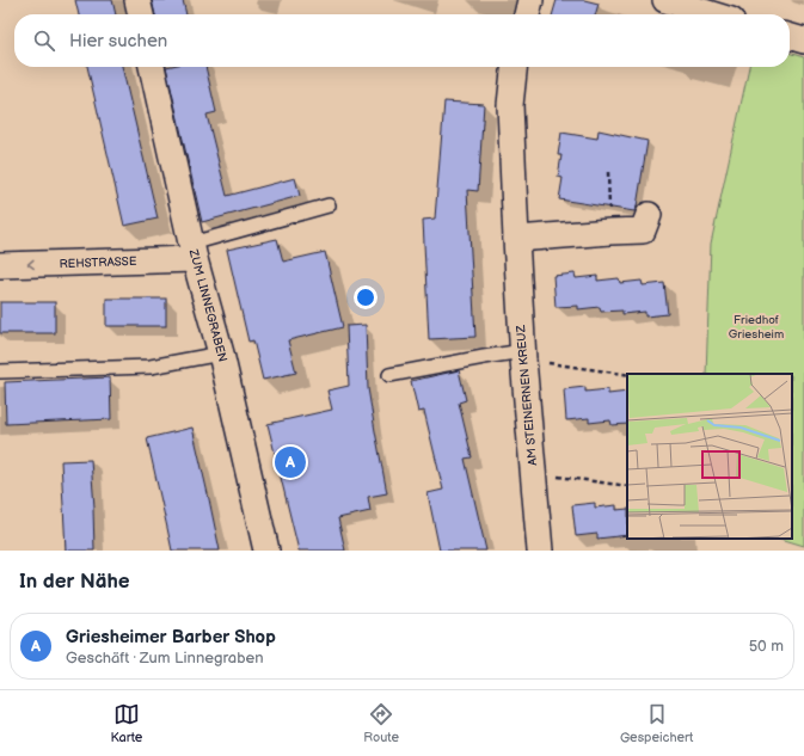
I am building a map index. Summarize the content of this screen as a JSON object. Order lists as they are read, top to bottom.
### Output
{
  "streets": {
    "street": ["REHSTRASSE", "ZUM LINNEGRABEN", "AM STEINERNEN KREUZ"]
  },
  "crossings": [
    ["REHSTRASSE", "ZUM LINNEGRABEN"]
  ],
  "one_way": ["REHSTRASSE"],
  "parks": ["Friedhof Griesheim"],
  "page": {
    "search": "Hier suchen",
    "pins": "A",
    "heading": "In der Nähe",
    "list": [
      {
        "mark": "A",
        "name": "Griesheimer Barber Shop",
        "note": "Geschäft · Zum Linnegraben",
        "value": "50 m"
      }
    ],
    "nav": ["Karte", "Route", "Gespeichert"]
  }
}
